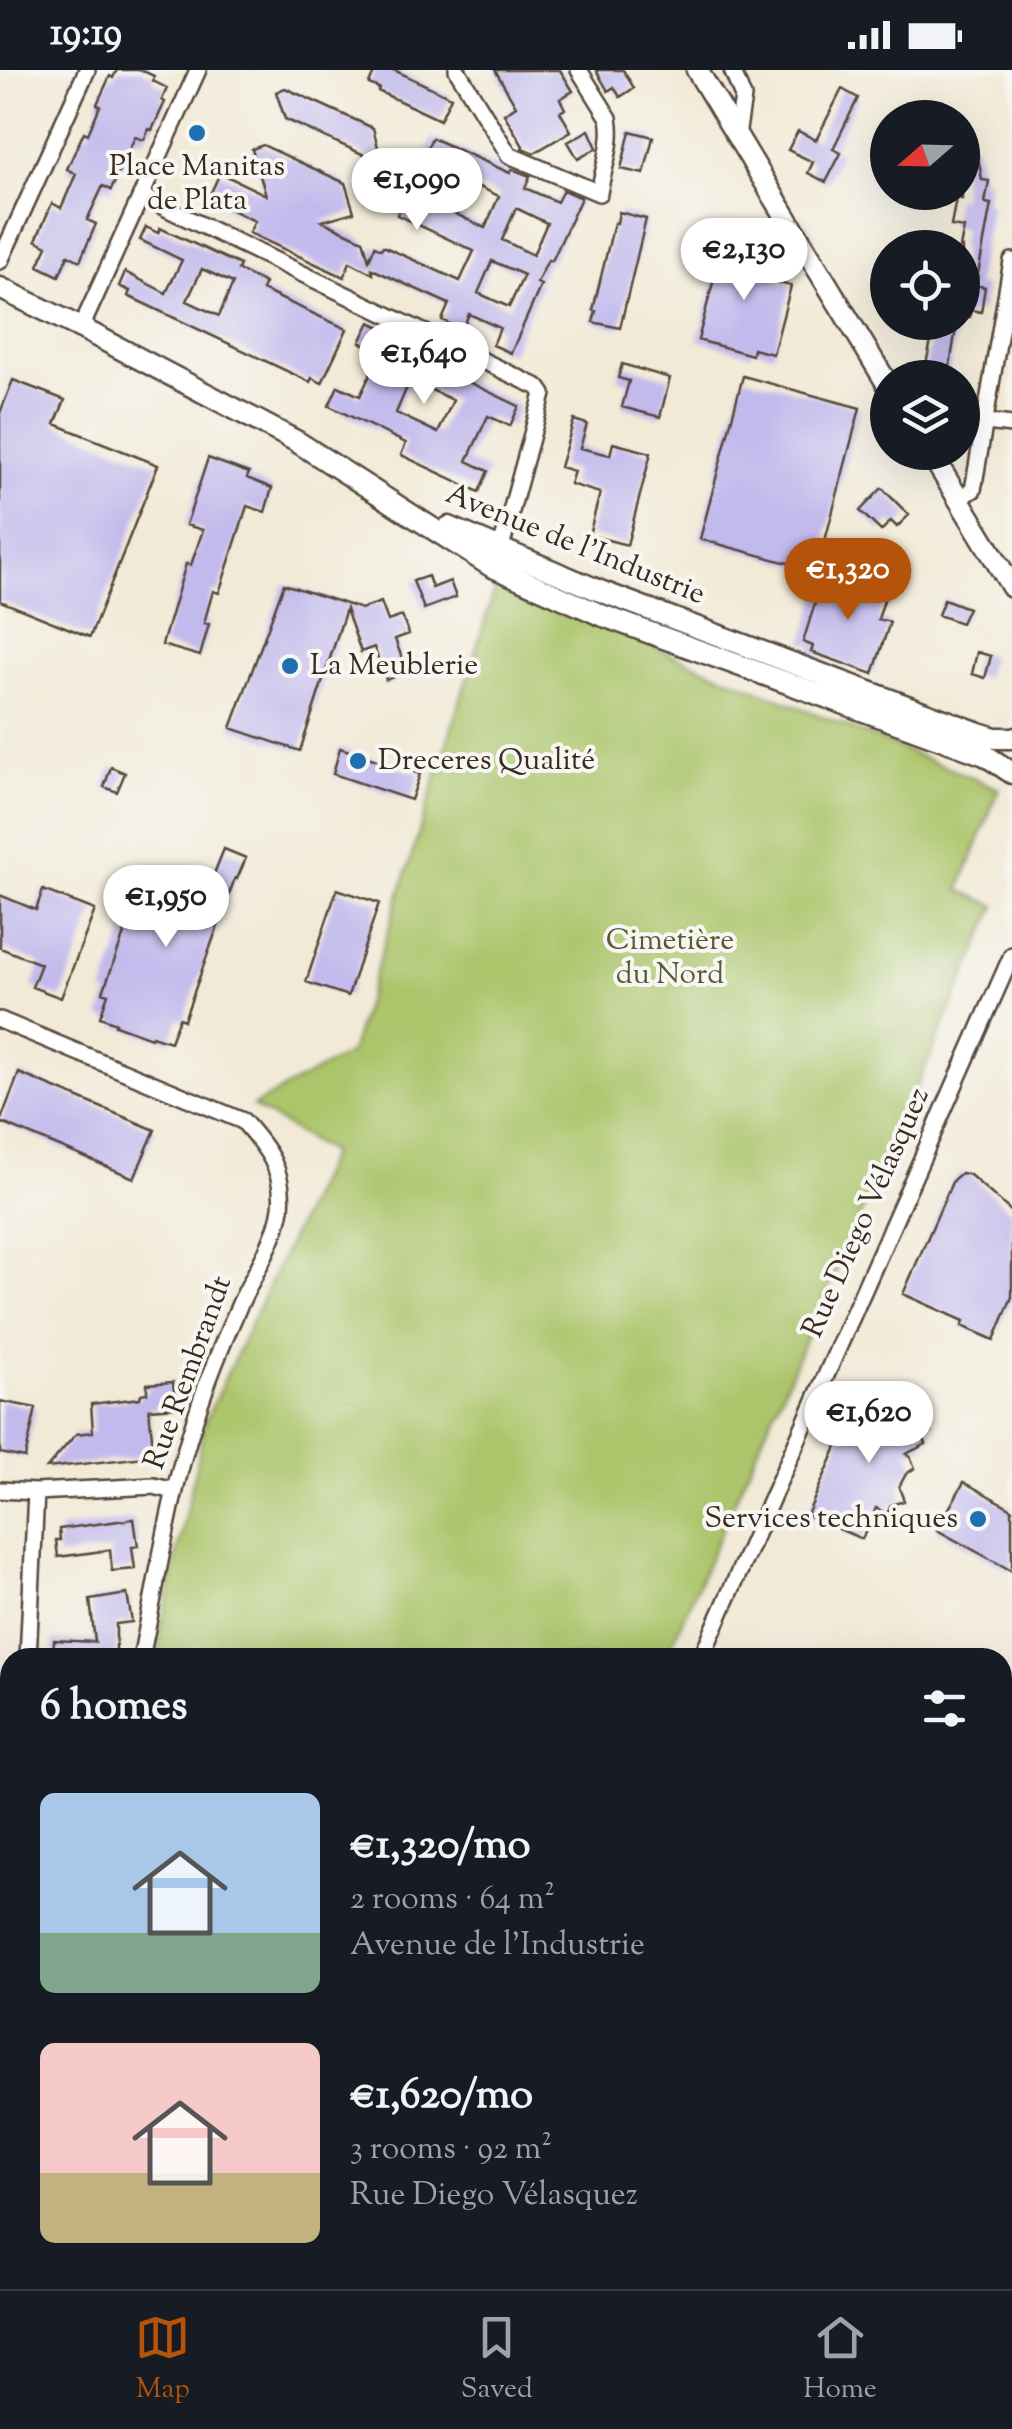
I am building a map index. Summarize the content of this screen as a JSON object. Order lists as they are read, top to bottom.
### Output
{
  "streets": {
    "street": ["Avenue de l'Industrie", "Rue Diego Vélasquez", "Rue Rembrandt"]
  },
  "parks": ["Cimetière du Nord"],
  "places": [
    "Place Manitas de Plata",
    "La Meublerie",
    "Dreceres Qualité",
    "Services techniques"
  ],
  "north": "left",
  "page": {
    "status": "19:19",
    "price": [
      "€1,090",
      "€2,130",
      "€1,640",
      "€1,320",
      "€1,950",
      "€1,620"
    ],
    "heading": "6 homes",
    "list": [
      {
        "name": "€1,320/mo",
        "note": "2 rooms · 64 m² · Avenue de l'Industrie"
      },
      {
        "name": "€1,620/mo",
        "note": "3 rooms · 92 m² · Rue Diego Vélasquez"
      }
    ],
    "tabs": ["Map", "Saved", "Home"]
  }
}
